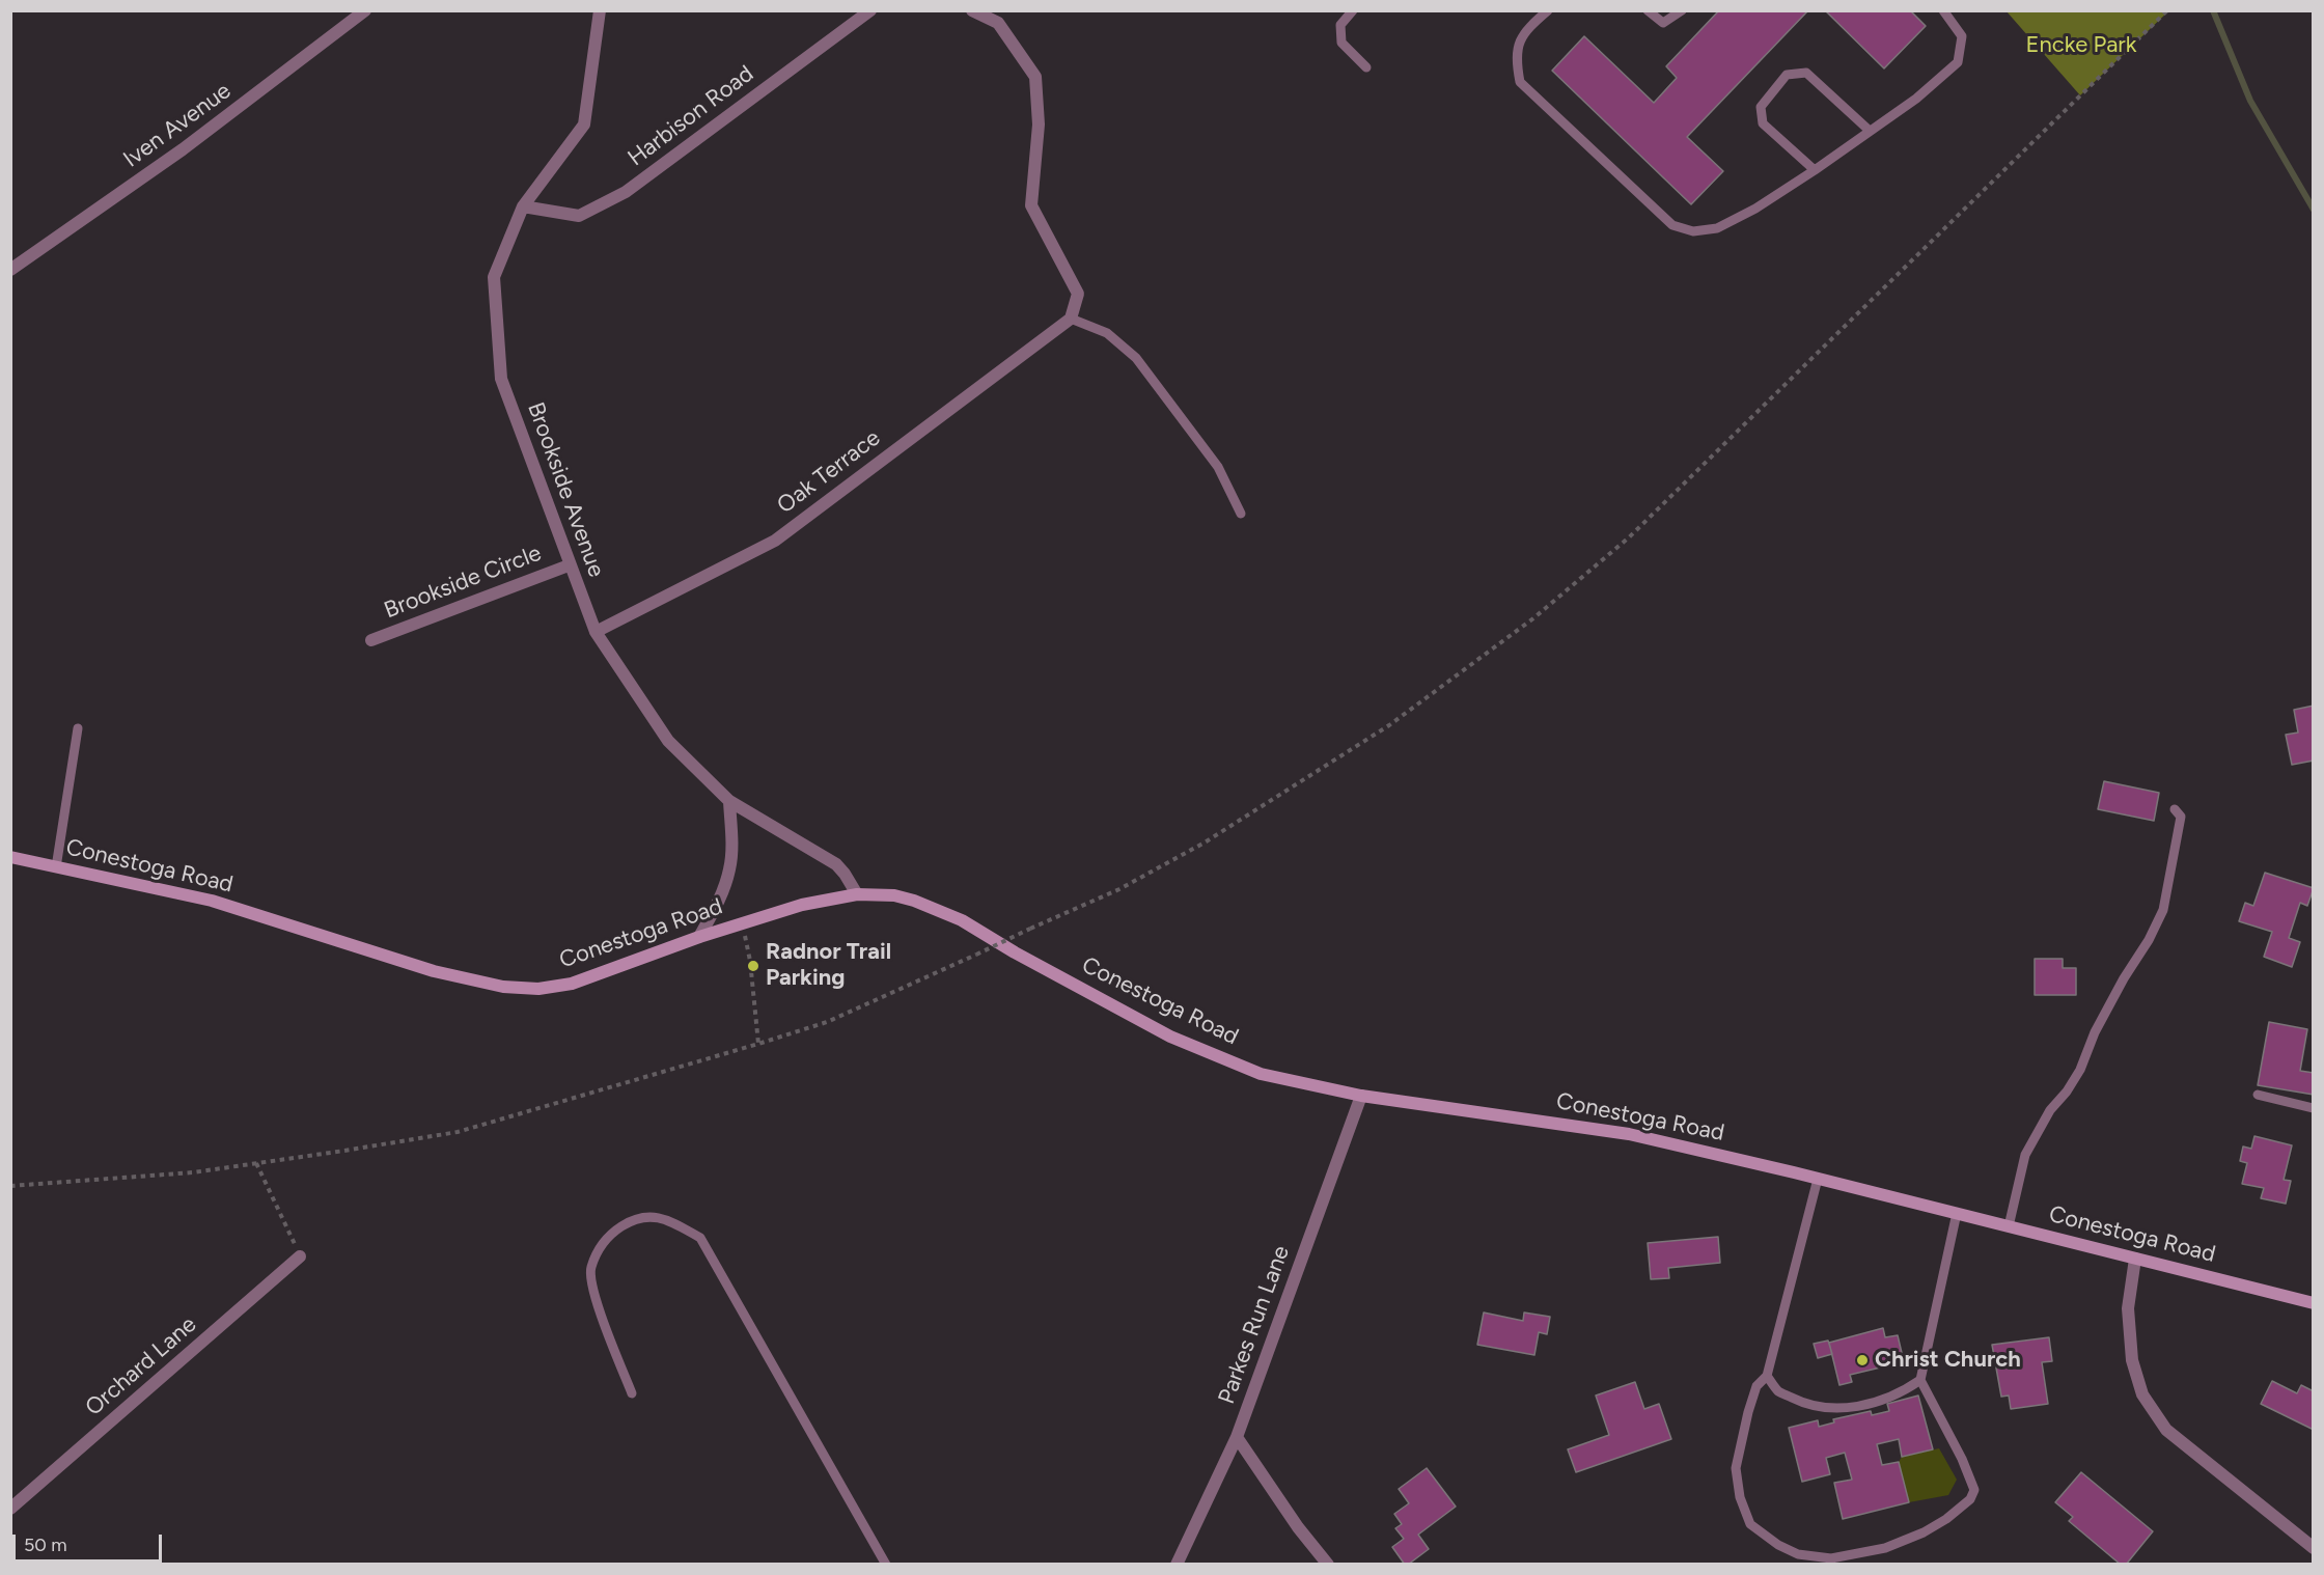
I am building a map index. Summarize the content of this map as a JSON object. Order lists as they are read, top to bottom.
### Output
{
  "streets": {
    "main road": ["Conestoga Road"],
    "street": [
      "Harbison Road",
      "Iven Avenue",
      "Oak Terrace",
      "Brookside Avenue",
      "Brookside Circle",
      "Parkes Run Lane",
      "Orchard Lane"
    ]
  },
  "crossings": [
    ["Harbison Road", "Brookside Avenue"],
    ["Oak Terrace", "Brookside Avenue"],
    ["Brookside Avenue", "Brookside Circle"],
    ["Brookside Avenue", "Conestoga Road"],
    ["Conestoga Road", "Parkes Run Lane"]
  ],
  "parks": ["Encke Park"],
  "places": ["Radnor Trail Parking", "Christ Church"],
  "scale_bar": "50 m"
}
